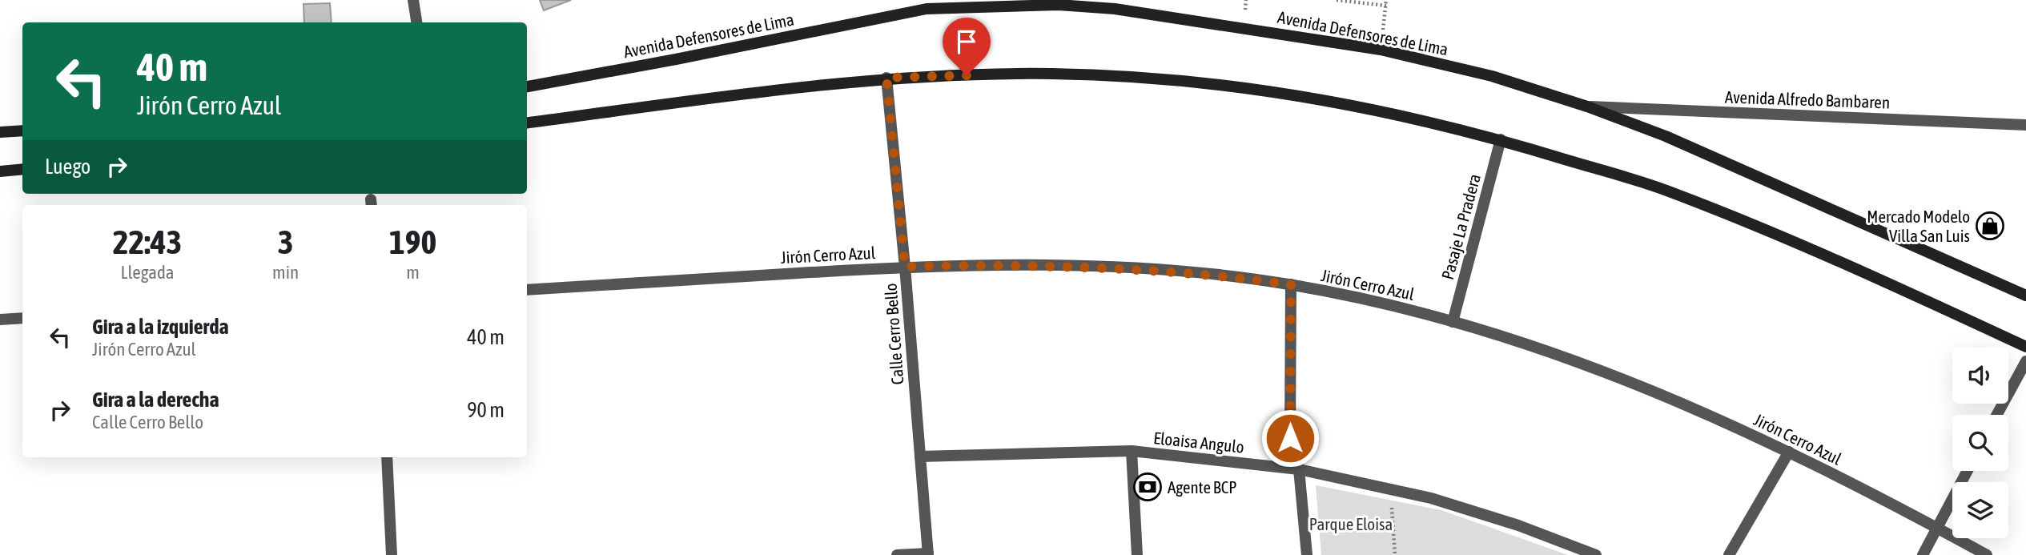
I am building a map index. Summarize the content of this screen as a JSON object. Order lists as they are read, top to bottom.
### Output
{
  "streets": {
    "main road": ["Avenida Defensores de Lima"],
    "street": [
      "Avenida Alfredo Bambaren",
      "Pasaje La Pradera",
      "Jirón Cerro Azul",
      "Calle Cerro Bello",
      "Eloaisa Angulo"
    ]
  },
  "crossings": [
    ["Avenida Defensores de Lima", "Avenida Alfredo Bambaren"],
    ["Pasaje La Pradera", "Jirón Cerro Azul"],
    ["Jirón Cerro Azul", "Calle Cerro Bello"],
    ["Calle Cerro Bello", "Eloaisa Angulo"]
  ],
  "parks": ["Parque Eloisa"],
  "places": {
    "shop": ["Mercado Modelo Villa San Luis"],
    "bank": ["Agente BCP"]
  },
  "page": {
    "turn": ["40 m", "Jirón Cerro Azul"],
    "then": "Luego",
    "eta": [
      "22:43",
      "Llegada",
      "3",
      "min",
      "190",
      "m"
    ],
    "list": [
      {
        "name": "Gira a la izquierda",
        "note": "Jirón Cerro Azul",
        "value": "40 m"
      },
      {
        "name": "Gira a la derecha",
        "note": "Calle Cerro Bello",
        "value": "90 m"
      }
    ]
  }
}
